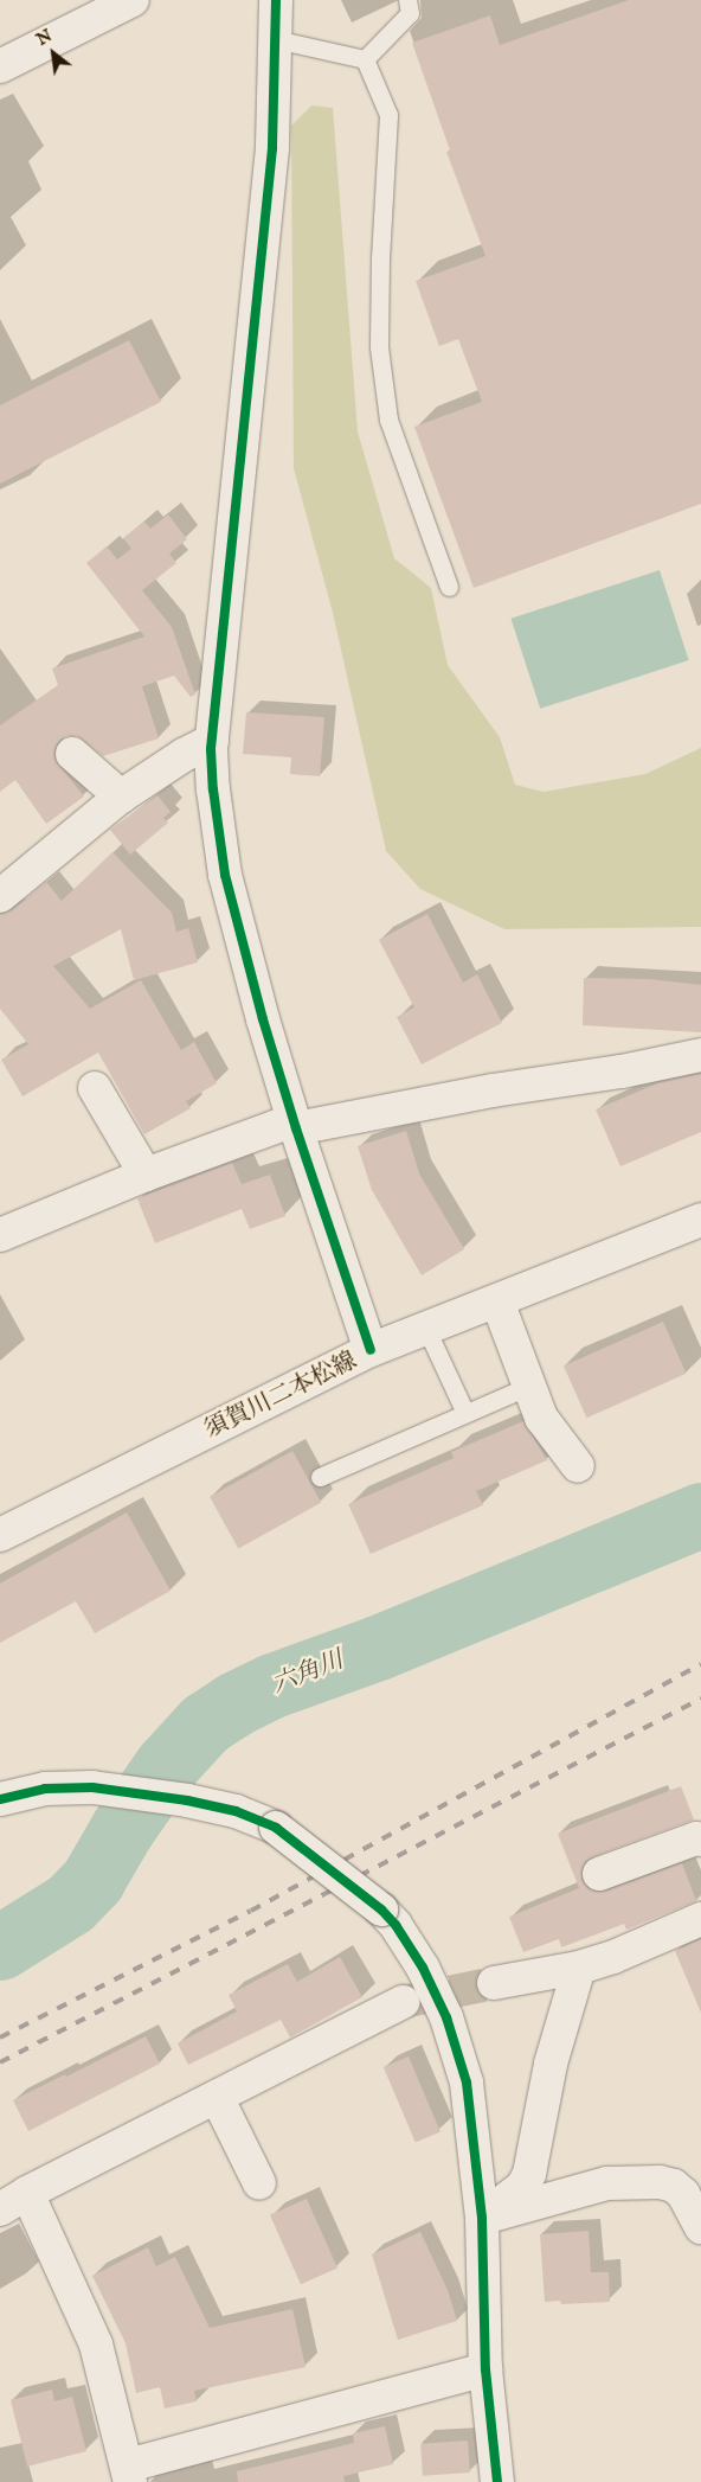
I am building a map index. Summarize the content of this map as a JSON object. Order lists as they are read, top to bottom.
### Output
{
  "streets": {
    "street": ["須賀川二本松線"]
  },
  "water": ["六角川"],
  "north": "top left"
}
